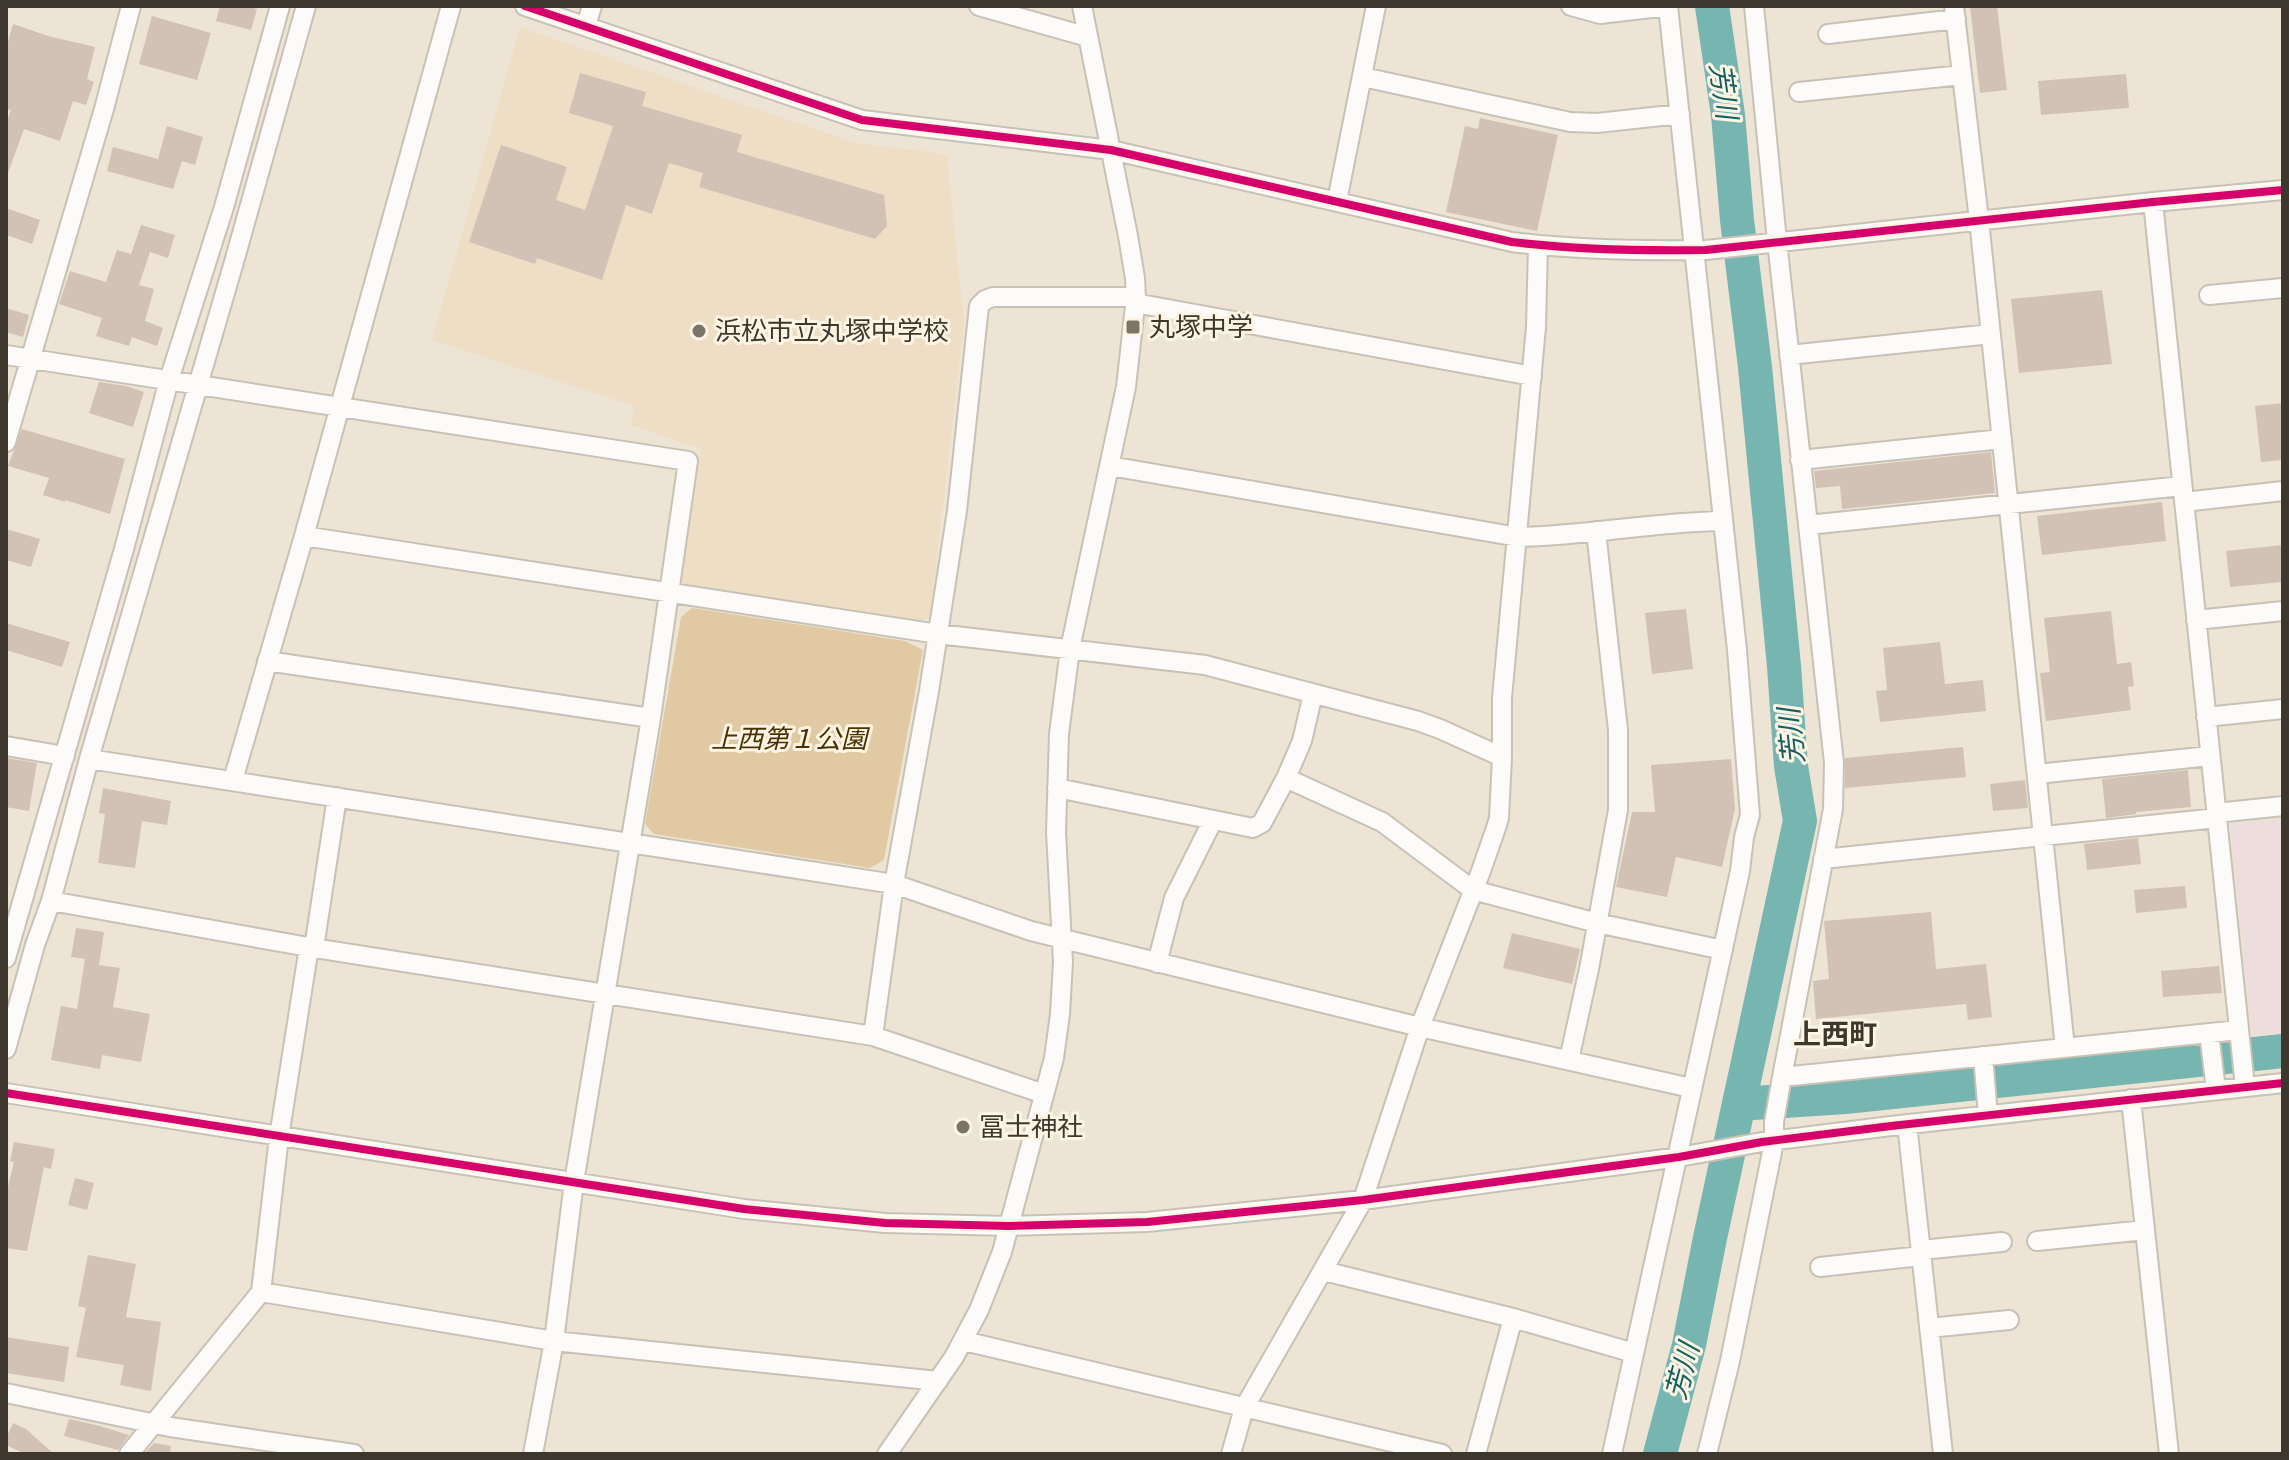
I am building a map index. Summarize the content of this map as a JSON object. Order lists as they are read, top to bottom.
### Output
{
  "districts": ["上西町"],
  "water": ["芳川"],
  "parks": ["上西第１公園"],
  "places": {
    "transit": ["丸塚中学"],
    "other": ["浜松市立丸塚中学校", "冨士神社"]
  }
}
